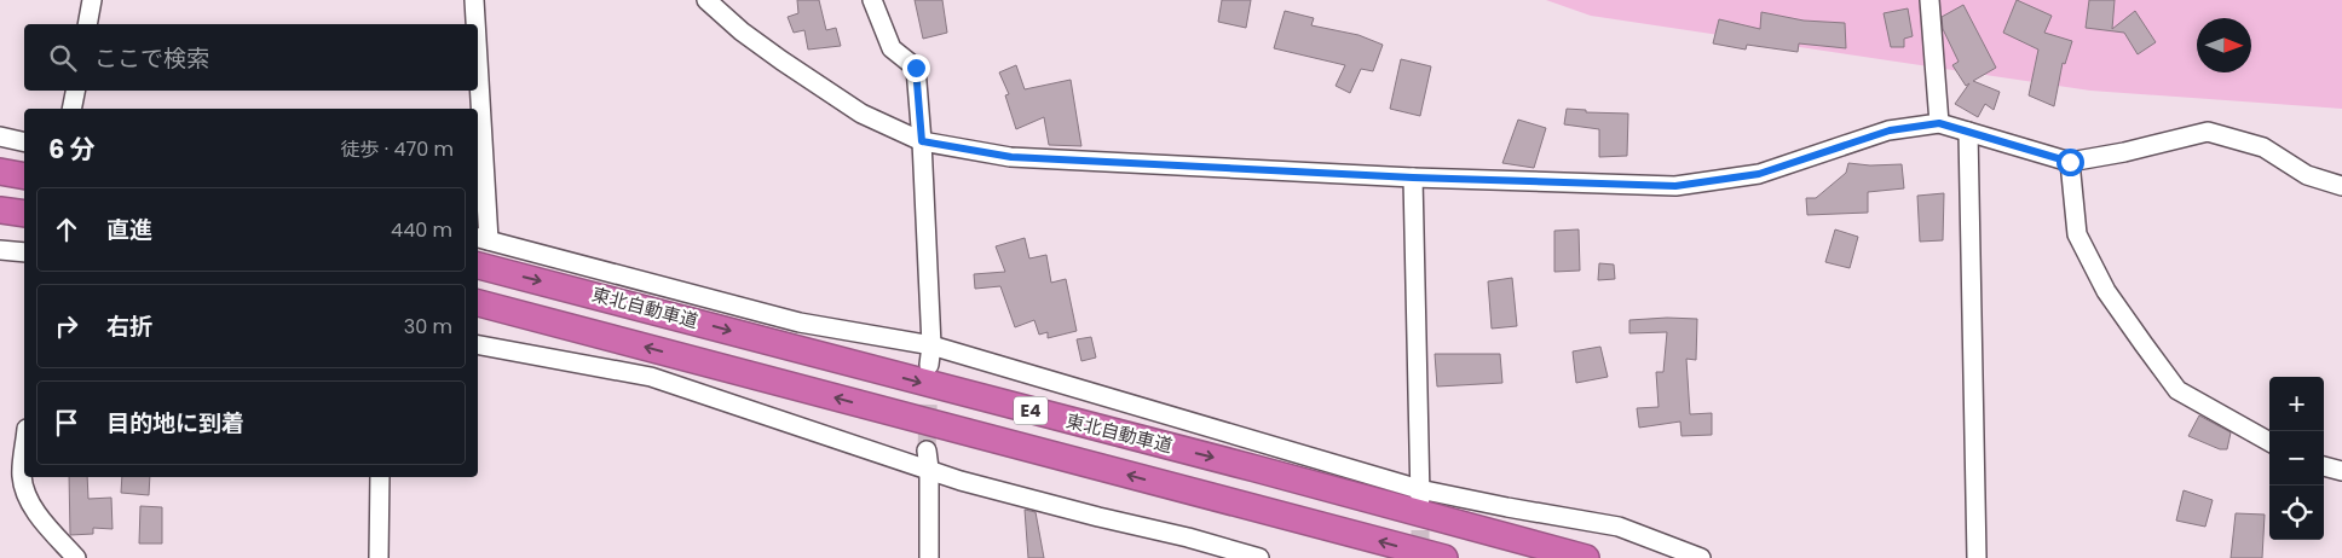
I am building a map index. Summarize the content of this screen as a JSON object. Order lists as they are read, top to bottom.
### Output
{
  "streets": {
    "highway": ["東北自動車道", "E4"]
  },
  "north": "right",
  "page": {
    "search": "ここで検索",
    "heading": ["6 分", "徒歩 · 470 m"],
    "list": [
      ["直進", "440 m"],
      ["右折", "30 m"],
      "目的地に到着"
    ],
    "map_buttons": ["+", "−"]
  }
}
